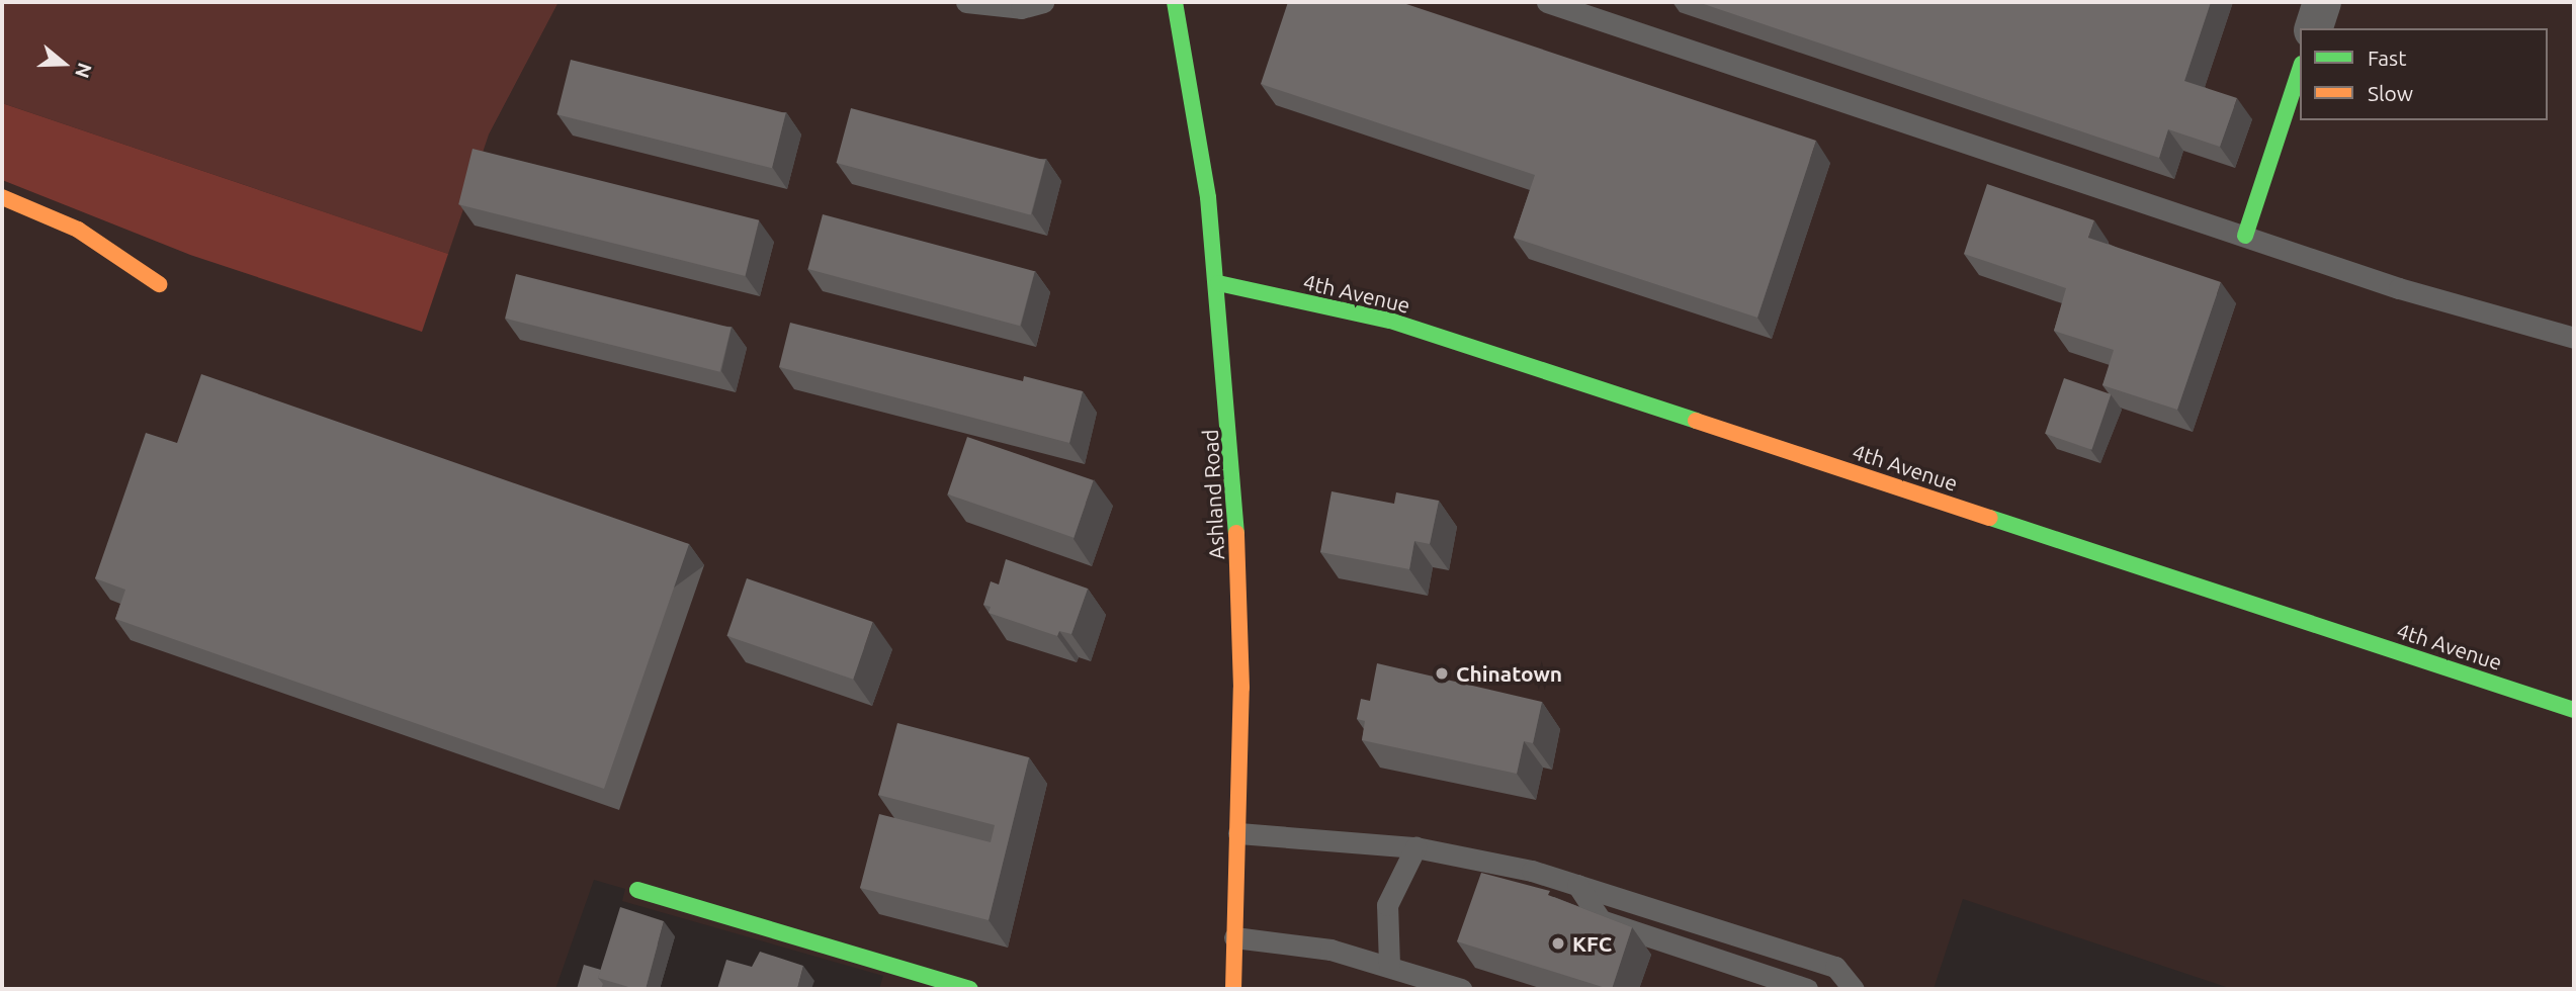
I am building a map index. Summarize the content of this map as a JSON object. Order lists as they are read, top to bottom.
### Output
{
  "streets": {
    "street": ["4th Avenue", "Ashland Road"]
  },
  "crossings": [
    ["4th Avenue", "Ashland Road"]
  ],
  "places": ["Chinatown", "KFC"],
  "legend": ["Fast", "Slow"],
  "north": "right"
}
